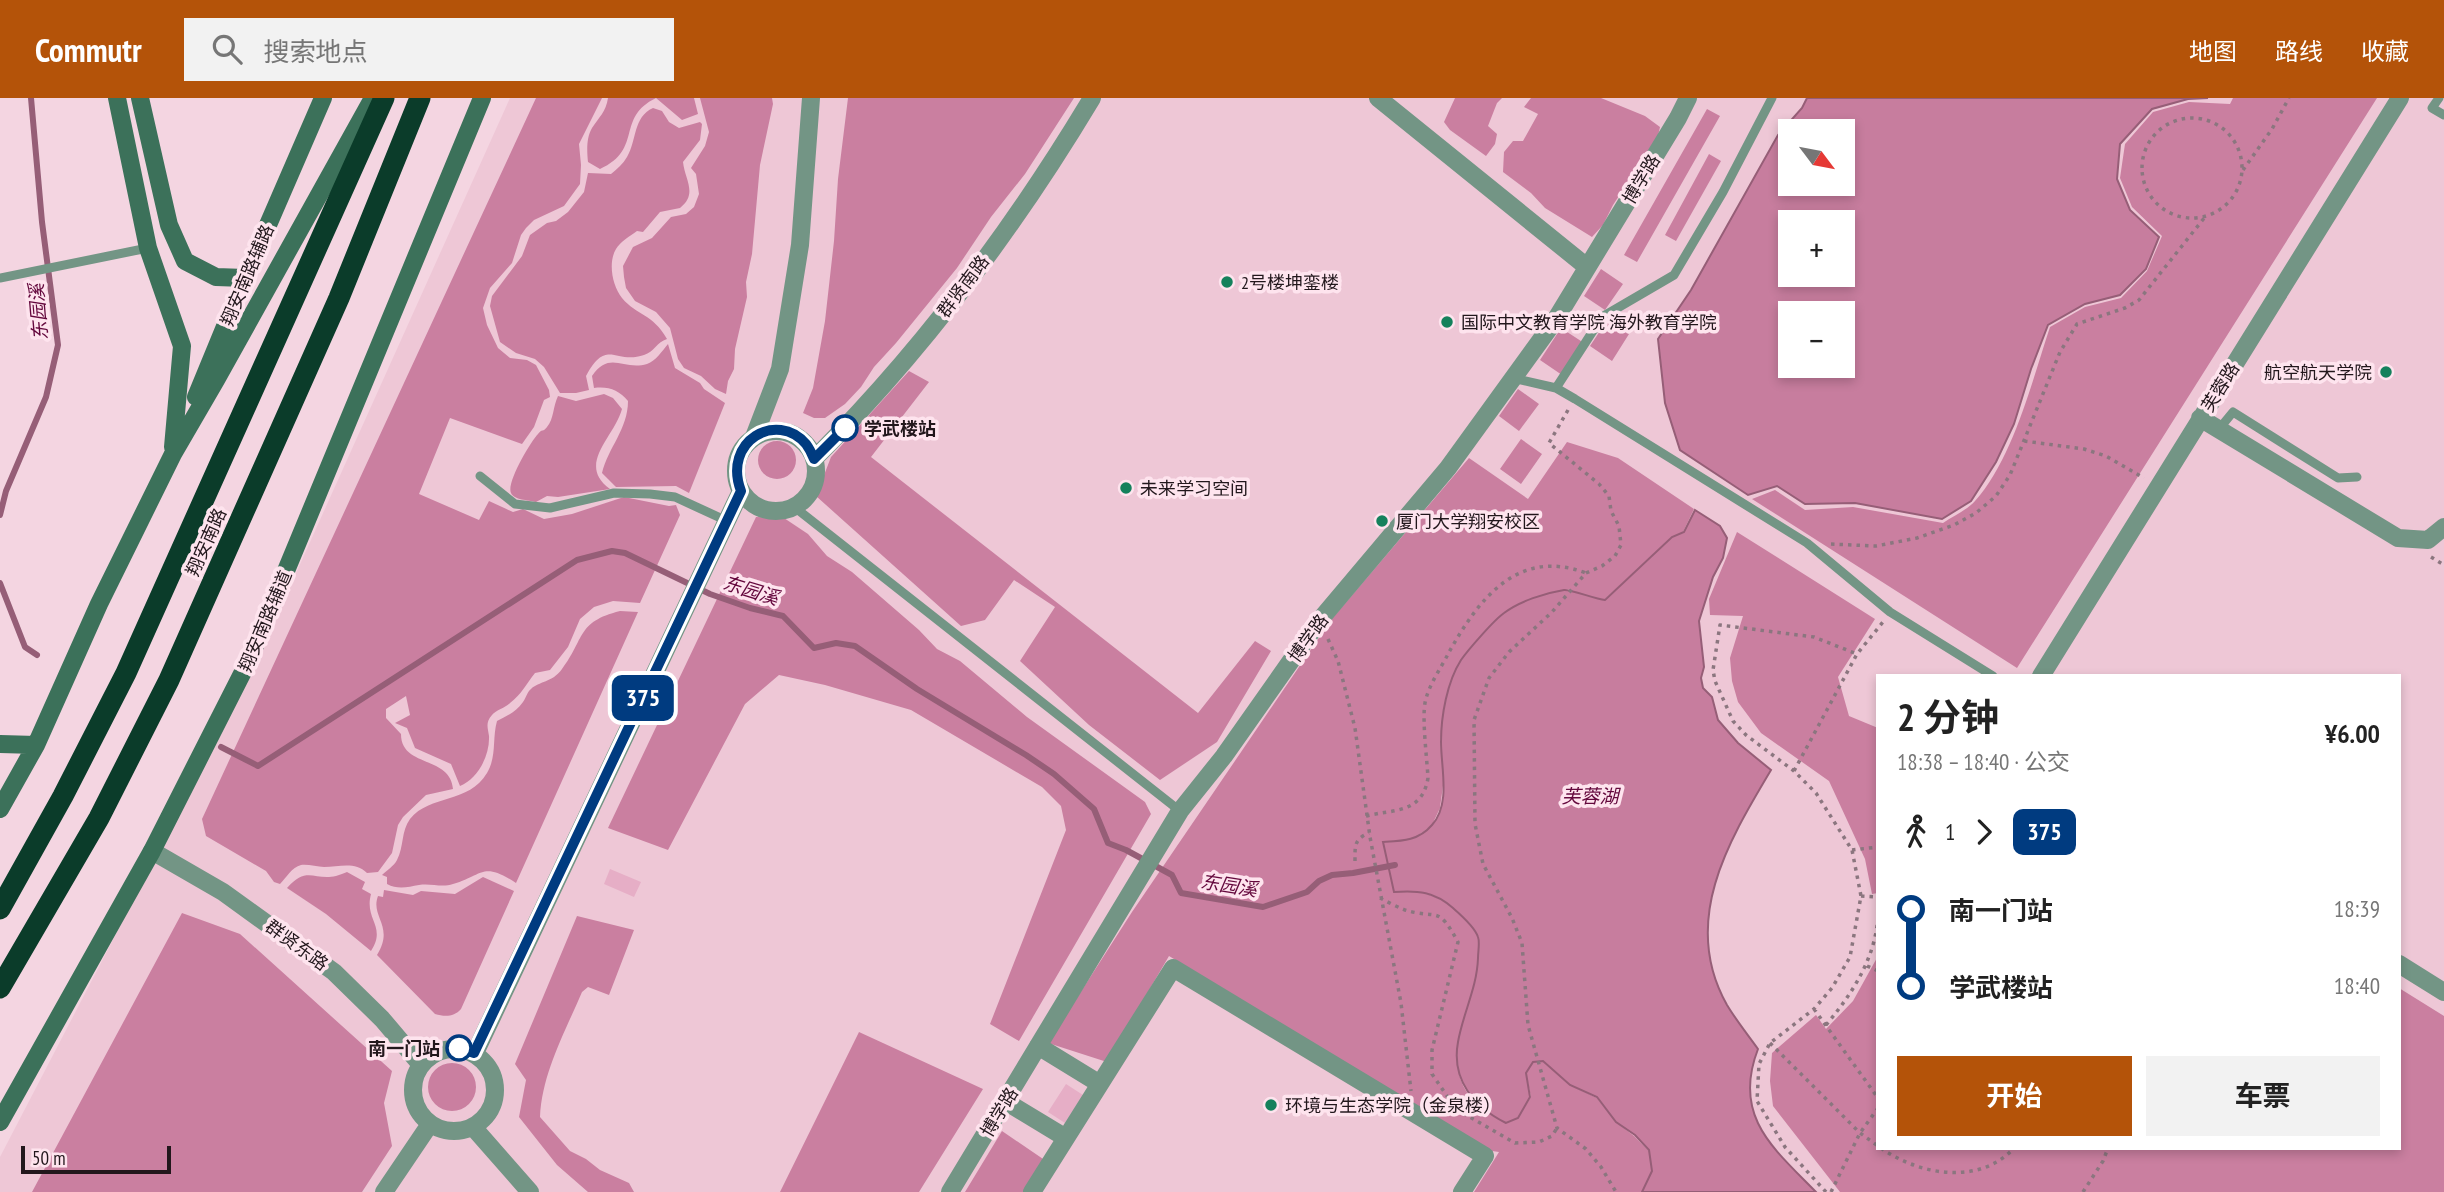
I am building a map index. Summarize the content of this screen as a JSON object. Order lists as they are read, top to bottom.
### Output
{
  "streets": {
    "highway": ["翔安南路"],
    "main road": ["翔安南路辅路", "翔安南路辅道"],
    "street": [
      "博学路",
      "群贤南路",
      "芙蓉路",
      "群贤东路"
    ]
  },
  "crossings": [
    ["翔安南路辅道", "群贤东路"]
  ],
  "water": ["东园溪", "芙蓉湖"],
  "places": [
    "2号楼坤銮楼",
    "国际中文教育学院 海外教育学院",
    "航空航天学院",
    "学武楼站",
    "未来学习空间",
    "厦门大学翔安校区",
    "南一门站",
    "环境与生态学院（金泉楼）"
  ],
  "lines": ["bus line 375"],
  "scale_bar": "50 m",
  "north": "bottom right",
  "page": {
    "header": "Commutr",
    "search": "搜索地点",
    "nav": ["地图", "路线", "收藏"],
    "on_map": "375",
    "map_buttons": ["+", "−"],
    "heading": ["2 分钟", "18:38 – 18:40 · 公交", "¥6.00"],
    "legs": ["1", "375"],
    "list": [
      {
        "name": "南一门站",
        "value": "18:39"
      },
      {
        "name": "学武楼站",
        "value": "18:40"
      }
    ],
    "buttons": ["开始", "车票"],
    "scale": "50 m"
  }
}
